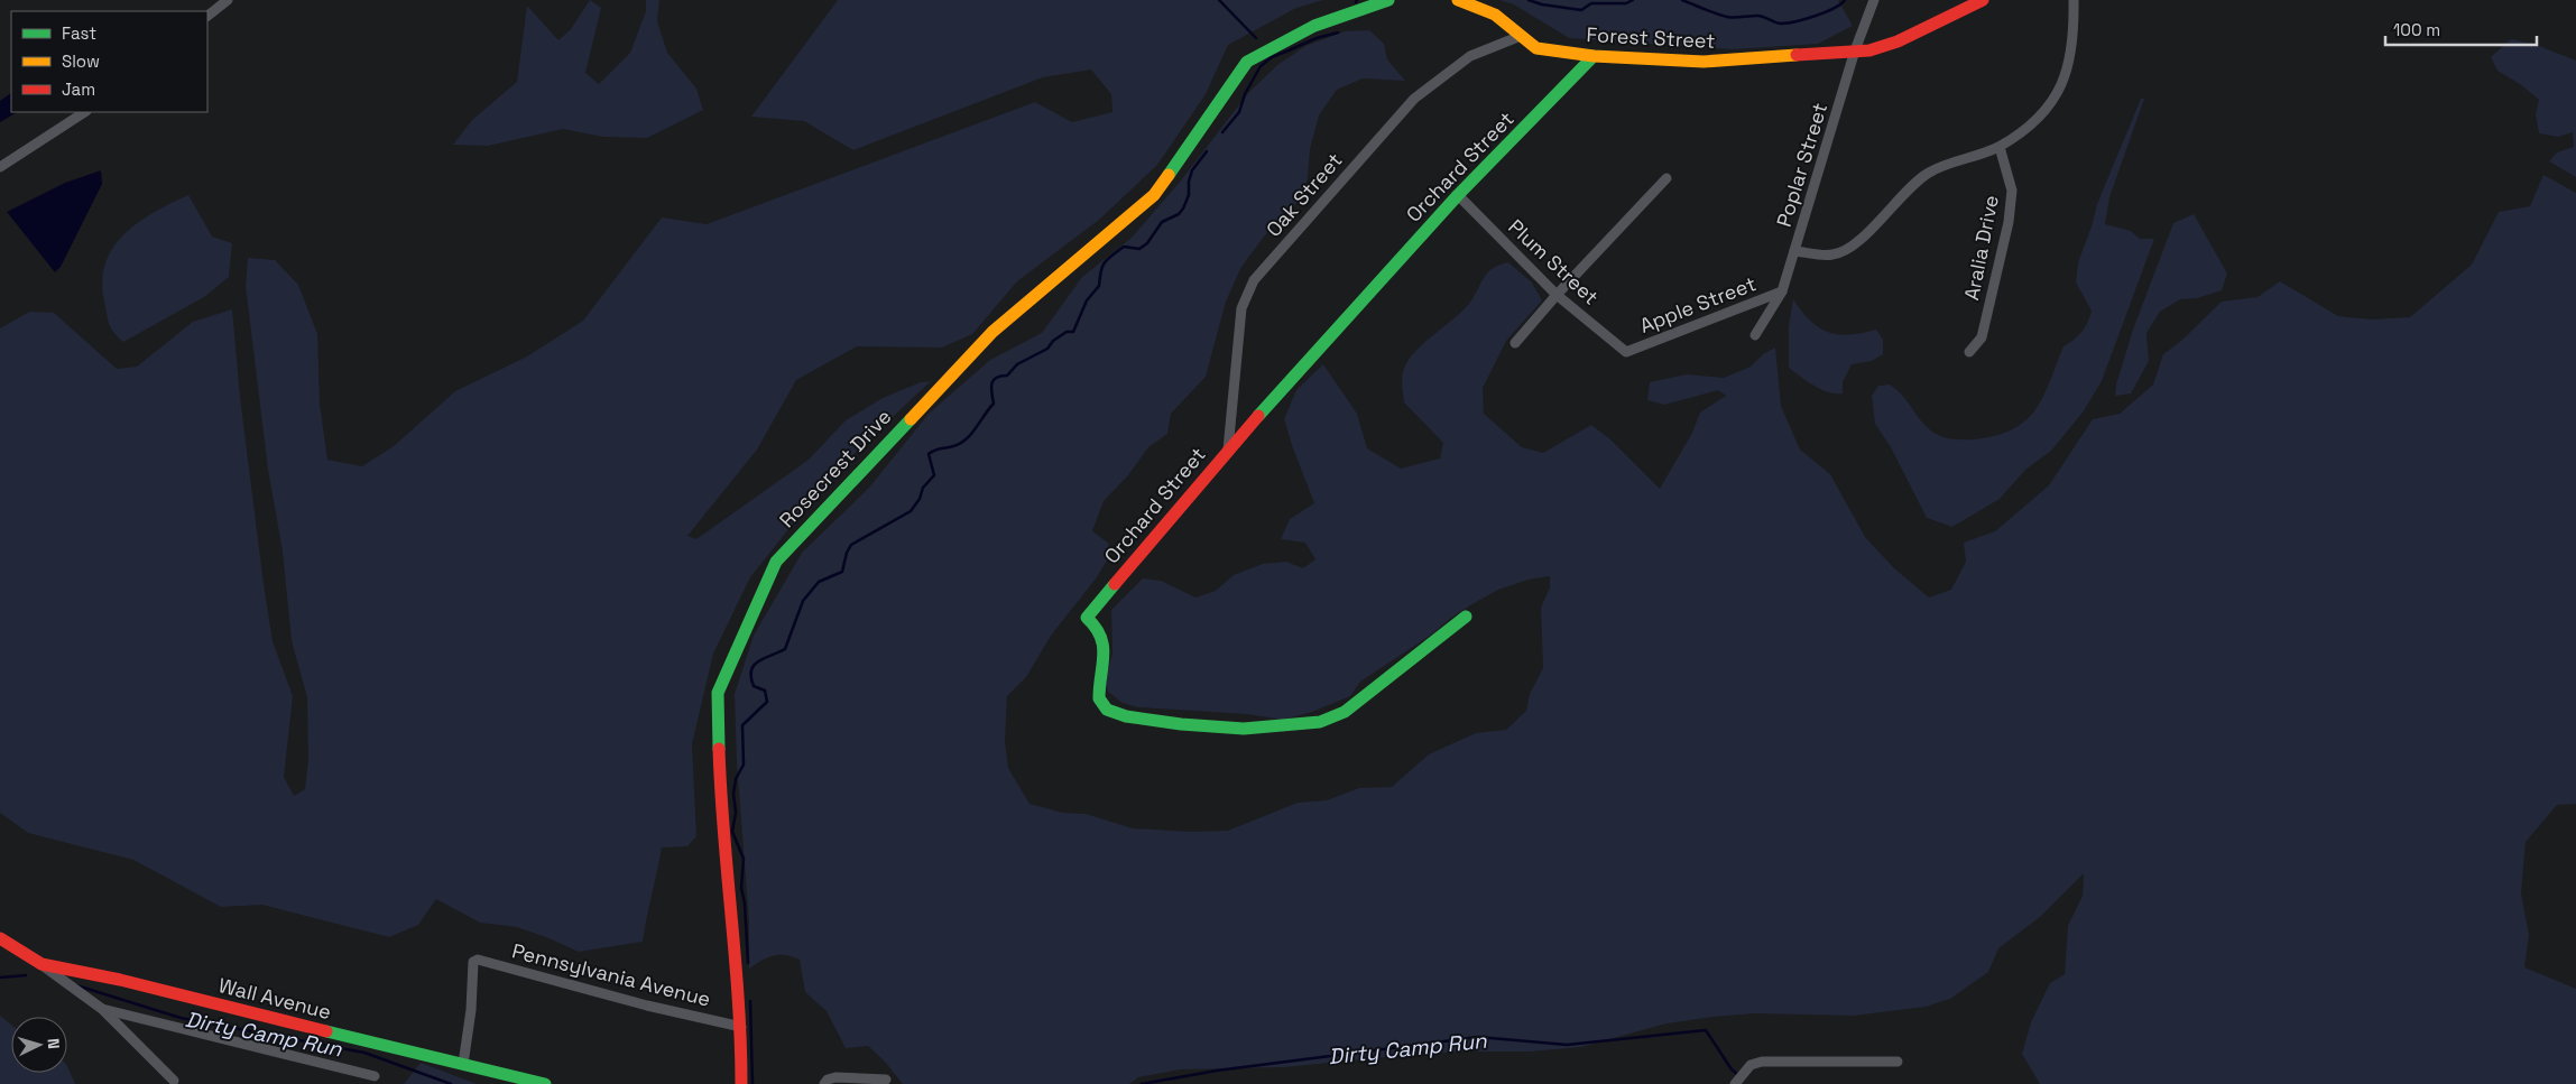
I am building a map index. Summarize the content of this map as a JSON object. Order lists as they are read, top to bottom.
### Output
{
  "streets": {
    "street": [
      "Forest Street",
      "Poplar Street",
      "Orchard Street",
      "Oak Street",
      "Aralia Drive",
      "Plum Street",
      "Apple Street",
      "Rosecrest Drive",
      "Pennsylvania Avenue",
      "Wall Avenue"
    ]
  },
  "crossings": [
    ["Forest Street", "Poplar Street"],
    ["Forest Street", "Orchard Street"],
    ["Forest Street", "Oak Street"],
    ["Poplar Street", "Apple Street"],
    ["Orchard Street", "Oak Street"],
    ["Orchard Street", "Plum Street"],
    ["Plum Street", "Apple Street"],
    ["Rosecrest Drive", "Pennsylvania Avenue"],
    ["Pennsylvania Avenue", "Wall Avenue"]
  ],
  "water": ["Dirty Camp Run"],
  "legend": ["Fast", "Slow", "Jam"],
  "scale_bar": "100 m",
  "north": "right"
}
